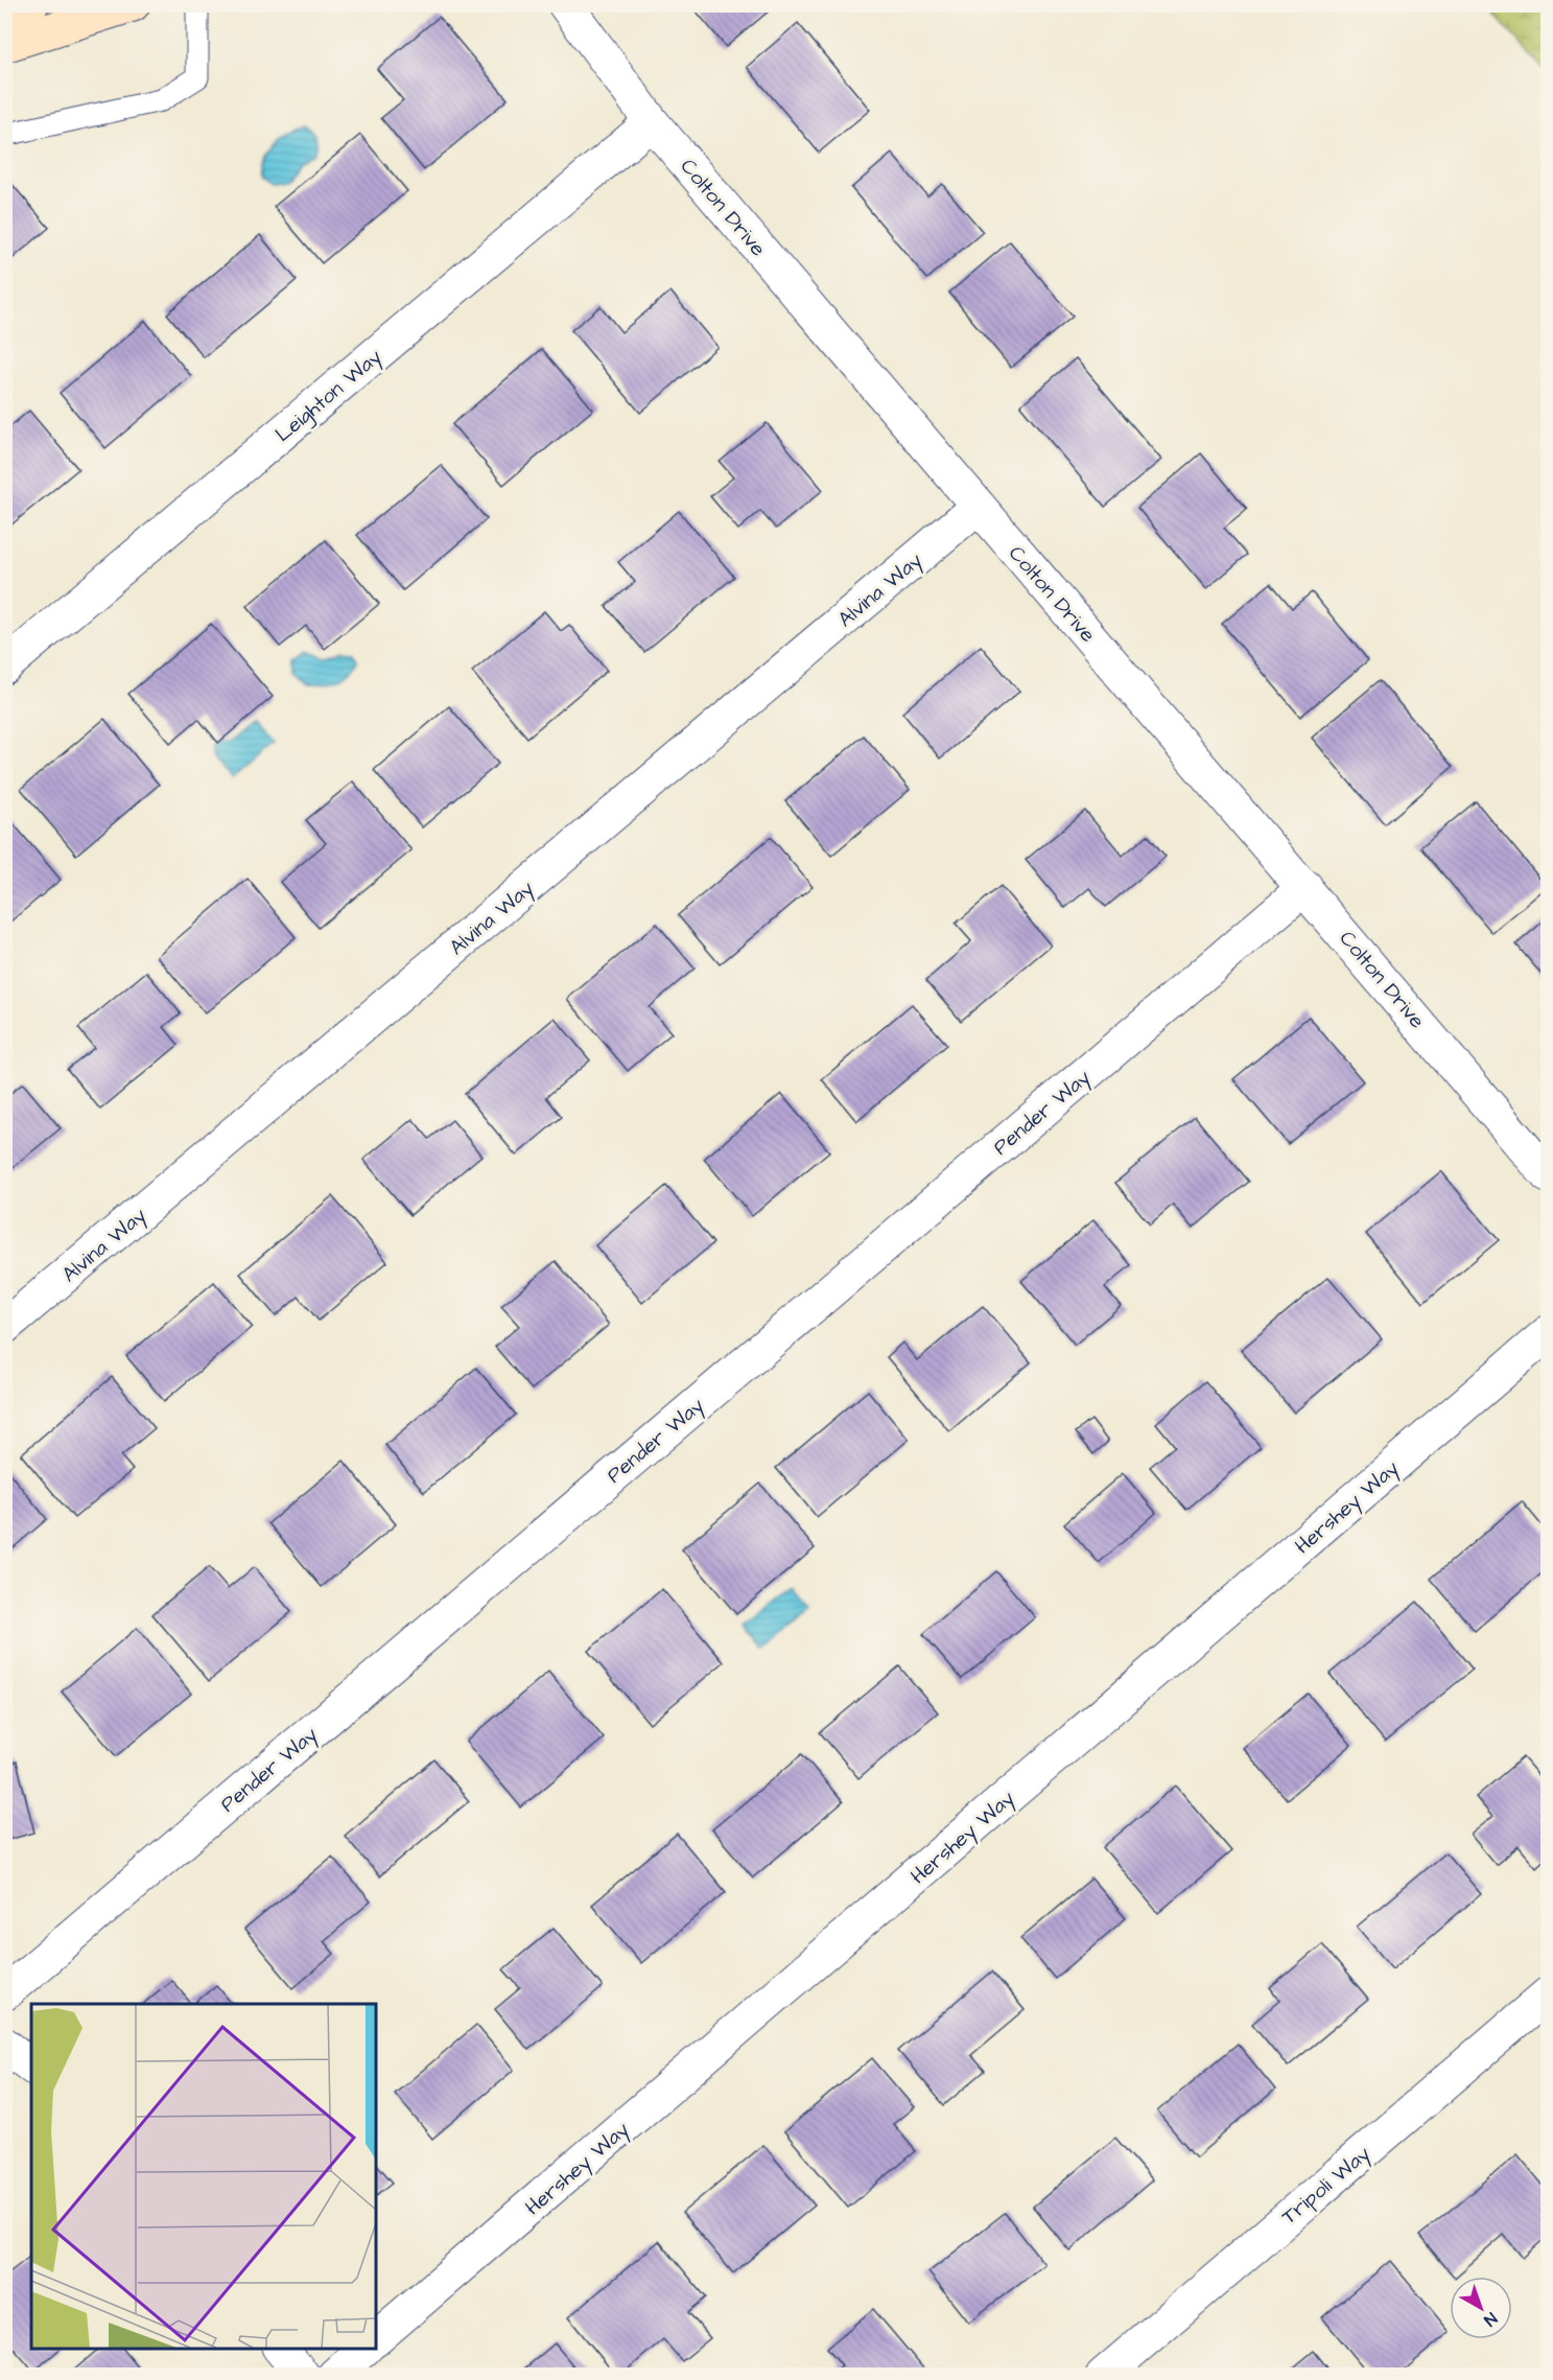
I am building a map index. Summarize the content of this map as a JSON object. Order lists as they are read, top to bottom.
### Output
{
  "streets": {
    "street": [
      "Colton Drive",
      "Leighton Way",
      "Alvina Way",
      "Pender Way",
      "Hershey Way",
      "Tripoli Way"
    ]
  },
  "crossings": [
    ["Colton Drive", "Leighton Way"],
    ["Colton Drive", "Alvina Way"],
    ["Colton Drive", "Pender Way"]
  ],
  "north": "bottom right"
}
